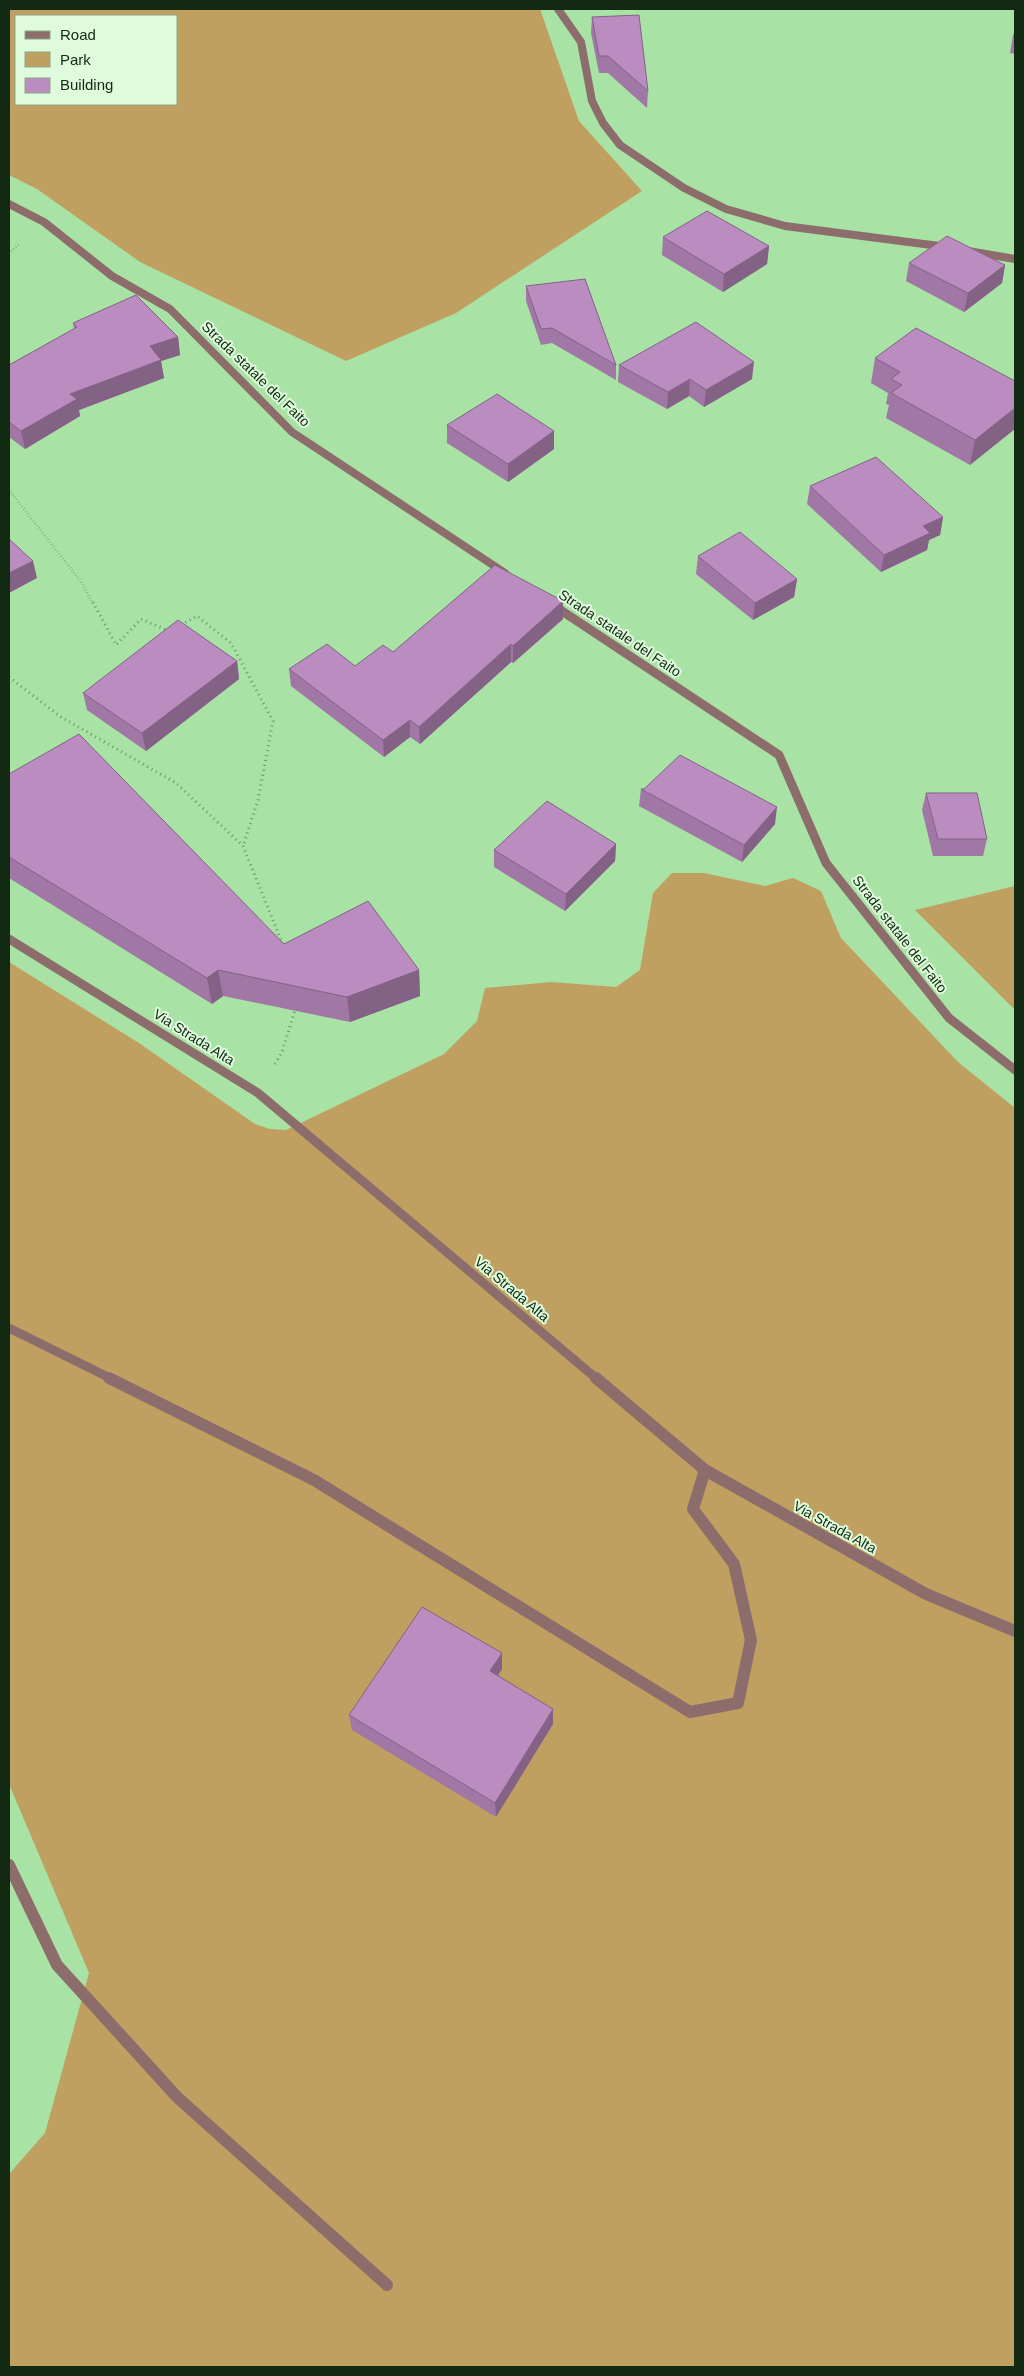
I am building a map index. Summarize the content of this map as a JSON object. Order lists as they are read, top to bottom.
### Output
{
  "streets": {
    "street": ["Strada statale del Faito", "Via Strada Alta"]
  },
  "legend": ["Road", "Park", "Building"]
}
